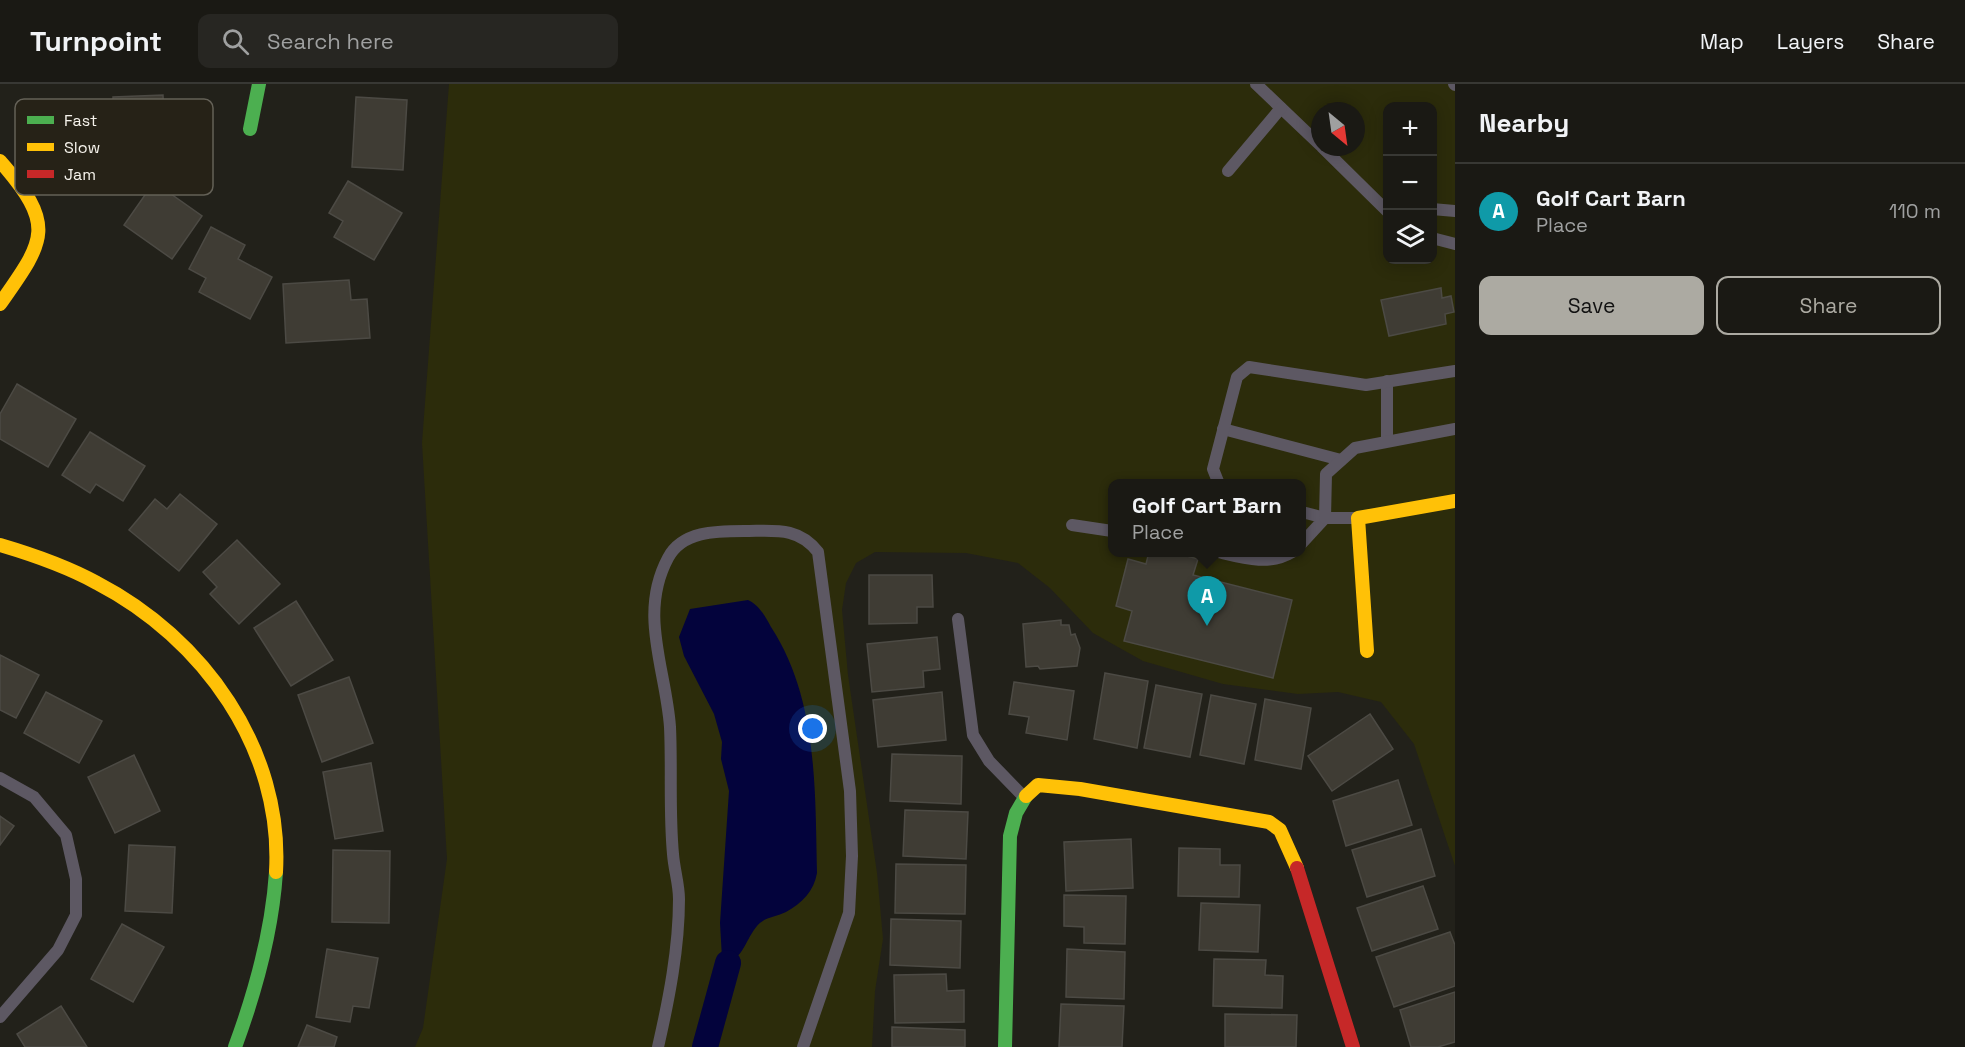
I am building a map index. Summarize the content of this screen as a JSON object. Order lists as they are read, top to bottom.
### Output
{
  "legend": ["Fast", "Slow", "Jam"],
  "north": "bottom right",
  "page": {
    "header": "Turnpoint",
    "search": "Search here",
    "nav": ["Map", "Layers", "Share"],
    "heading": "Nearby",
    "map_buttons": ["+", "−"],
    "list": [
      {
        "mark": "A",
        "name": "Golf Cart Barn",
        "note": "Place",
        "value": "110 m"
      }
    ],
    "buttons": ["Save", "Share"],
    "popup": ["Golf Cart Barn", "Place"],
    "pins": "A"
  }
}
